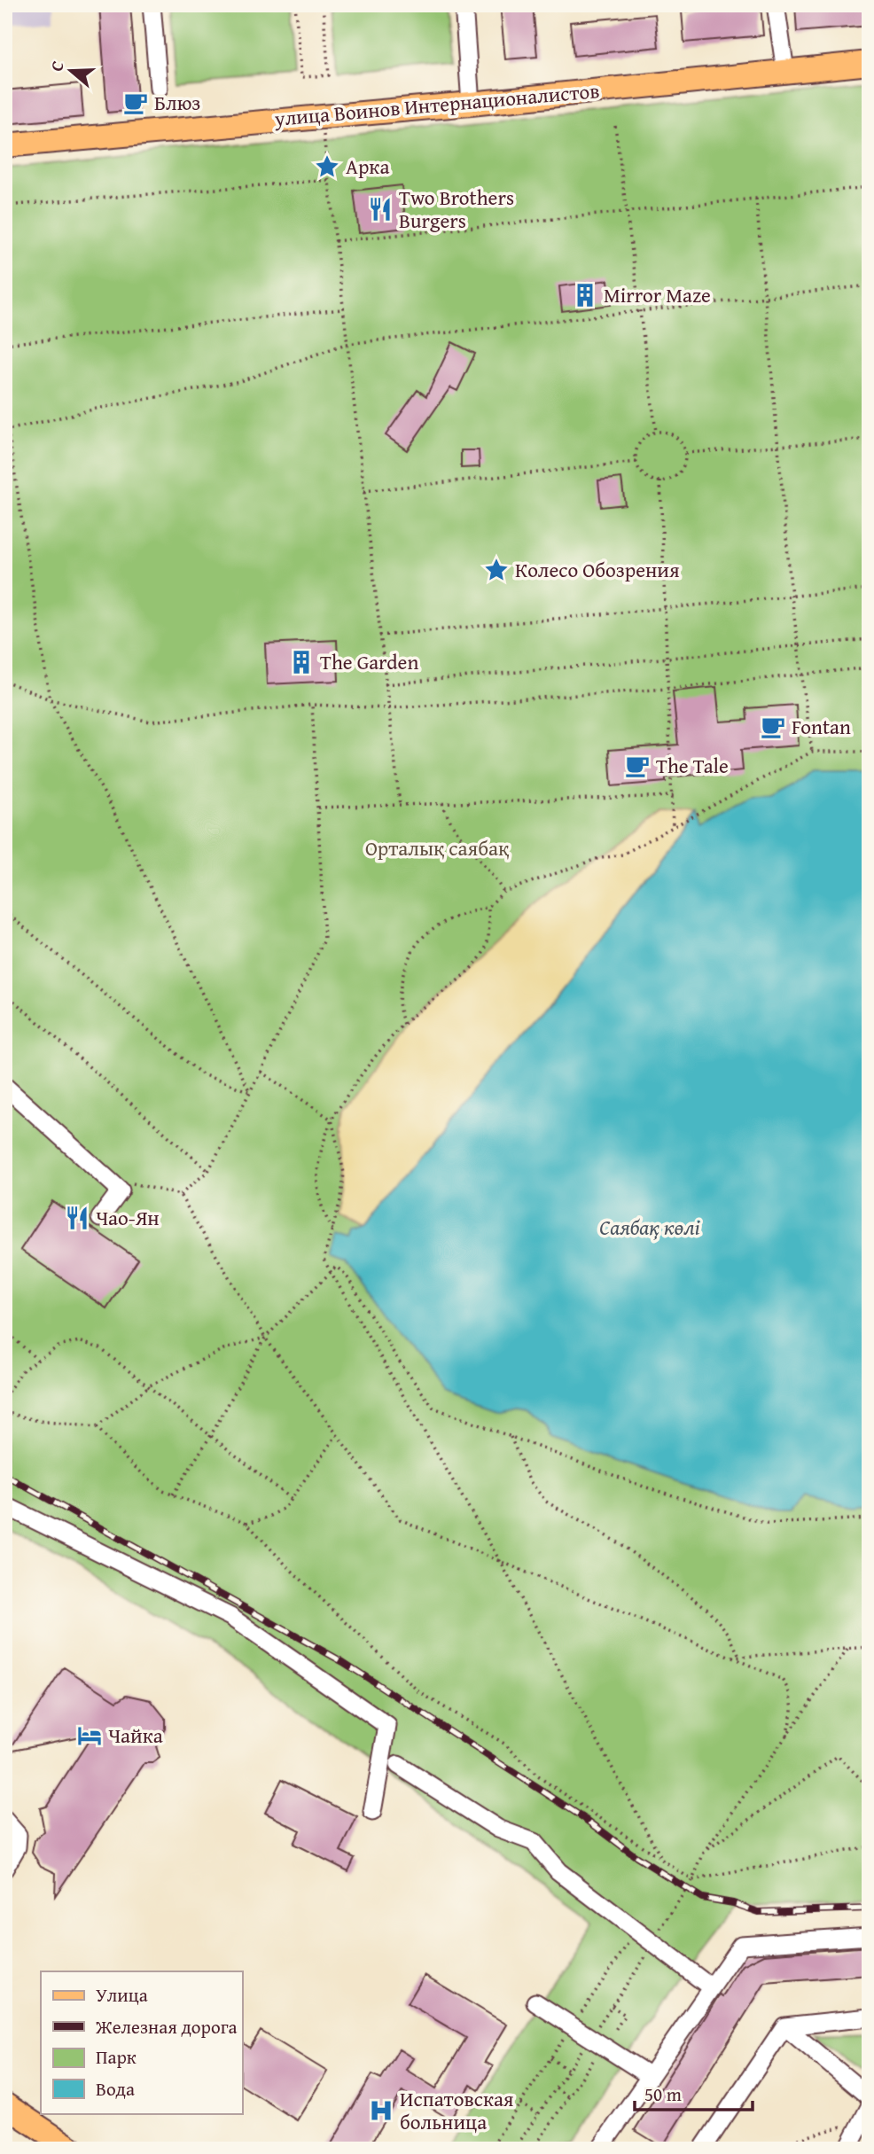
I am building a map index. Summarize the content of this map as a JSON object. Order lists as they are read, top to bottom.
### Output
{
  "streets": {
    "main road": ["улица Воинов Интернационалистов"]
  },
  "water": ["Саябақ көлі"],
  "parks": ["Орталық саябақ"],
  "places": {
    "cafe": ["Блюз", "Fontan", "The Tale"],
    "place": ["Арка", "Колесо Обозрения"],
    "restaurant": ["Two Brothers Burgers", "Чао-Ян"],
    "building": ["Mirror Maze", "The Garden"],
    "hotel": ["Чайка"],
    "hospital": ["Испатовская больница"]
  },
  "legend": [
    "Улица",
    "Железная дорога",
    "Парк",
    "Вода"
  ],
  "scale_bar": "50 m",
  "north": "left"
}
